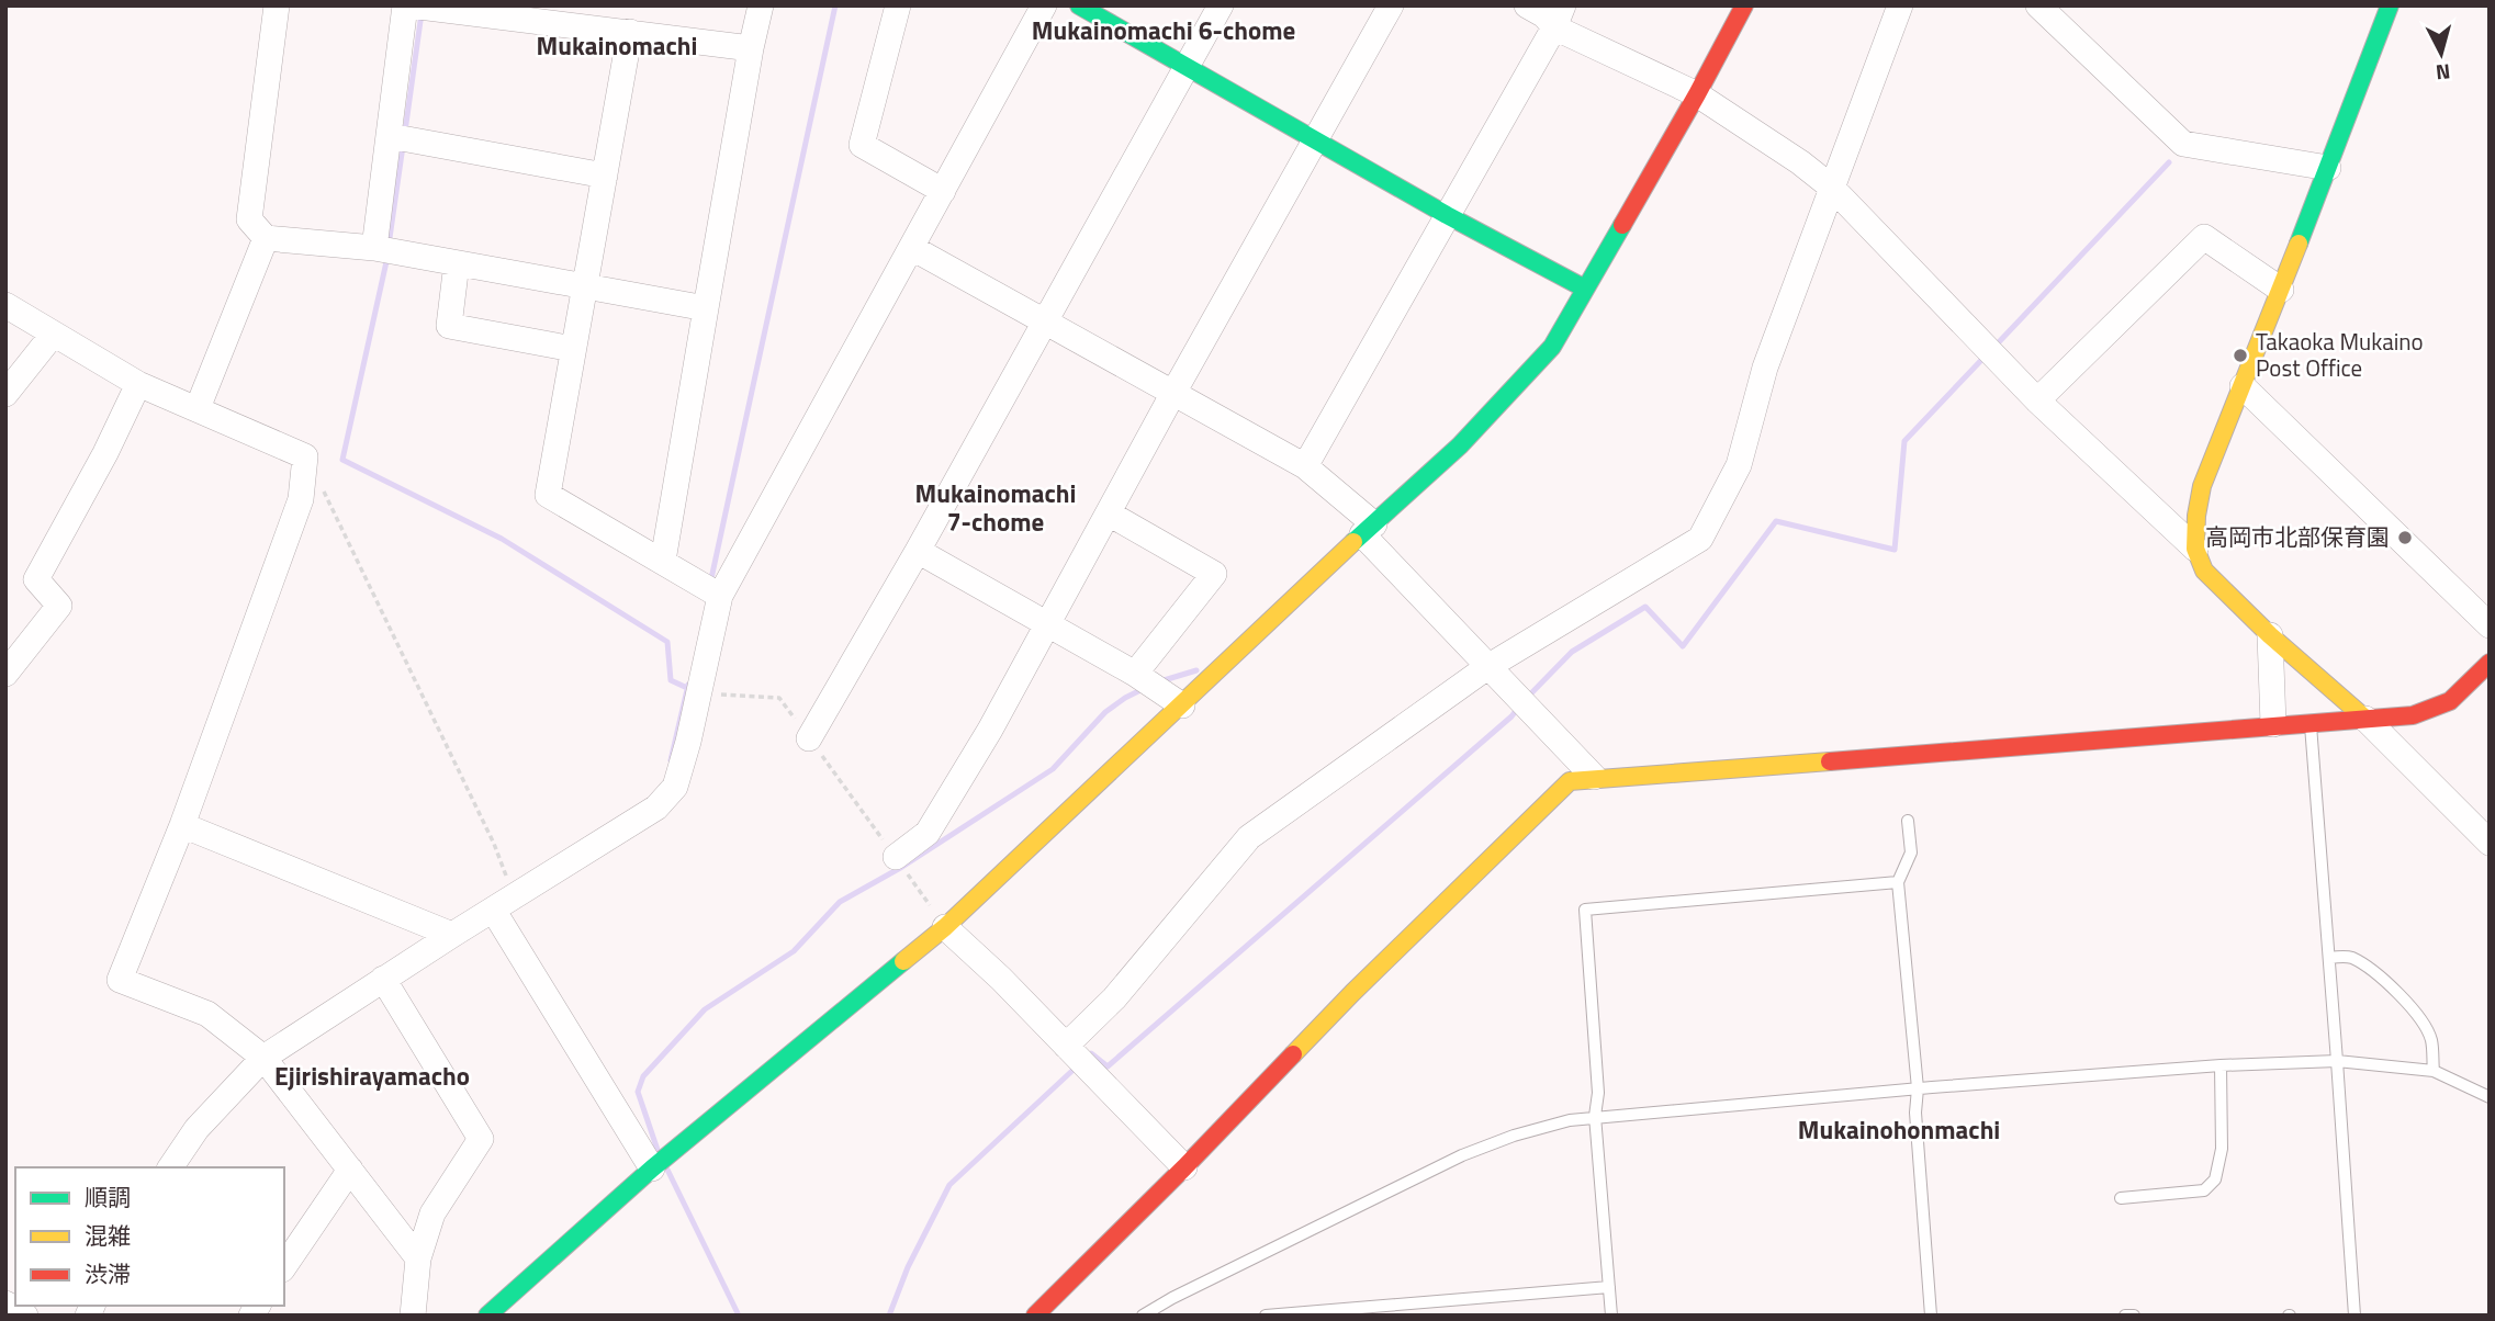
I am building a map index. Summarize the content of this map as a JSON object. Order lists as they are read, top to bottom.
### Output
{
  "districts": [
    "Mukainomachi 6-chome",
    "Mukainomachi",
    "Mukainomachi 7-chome",
    "Ejirishirayamacho",
    "Mukainohonmachi"
  ],
  "places": ["Takaoka Mukaino Post Office", "高岡市北部保育園"],
  "legend": ["順調", "混雑", "渋滞"],
  "north": "bottom"
}
